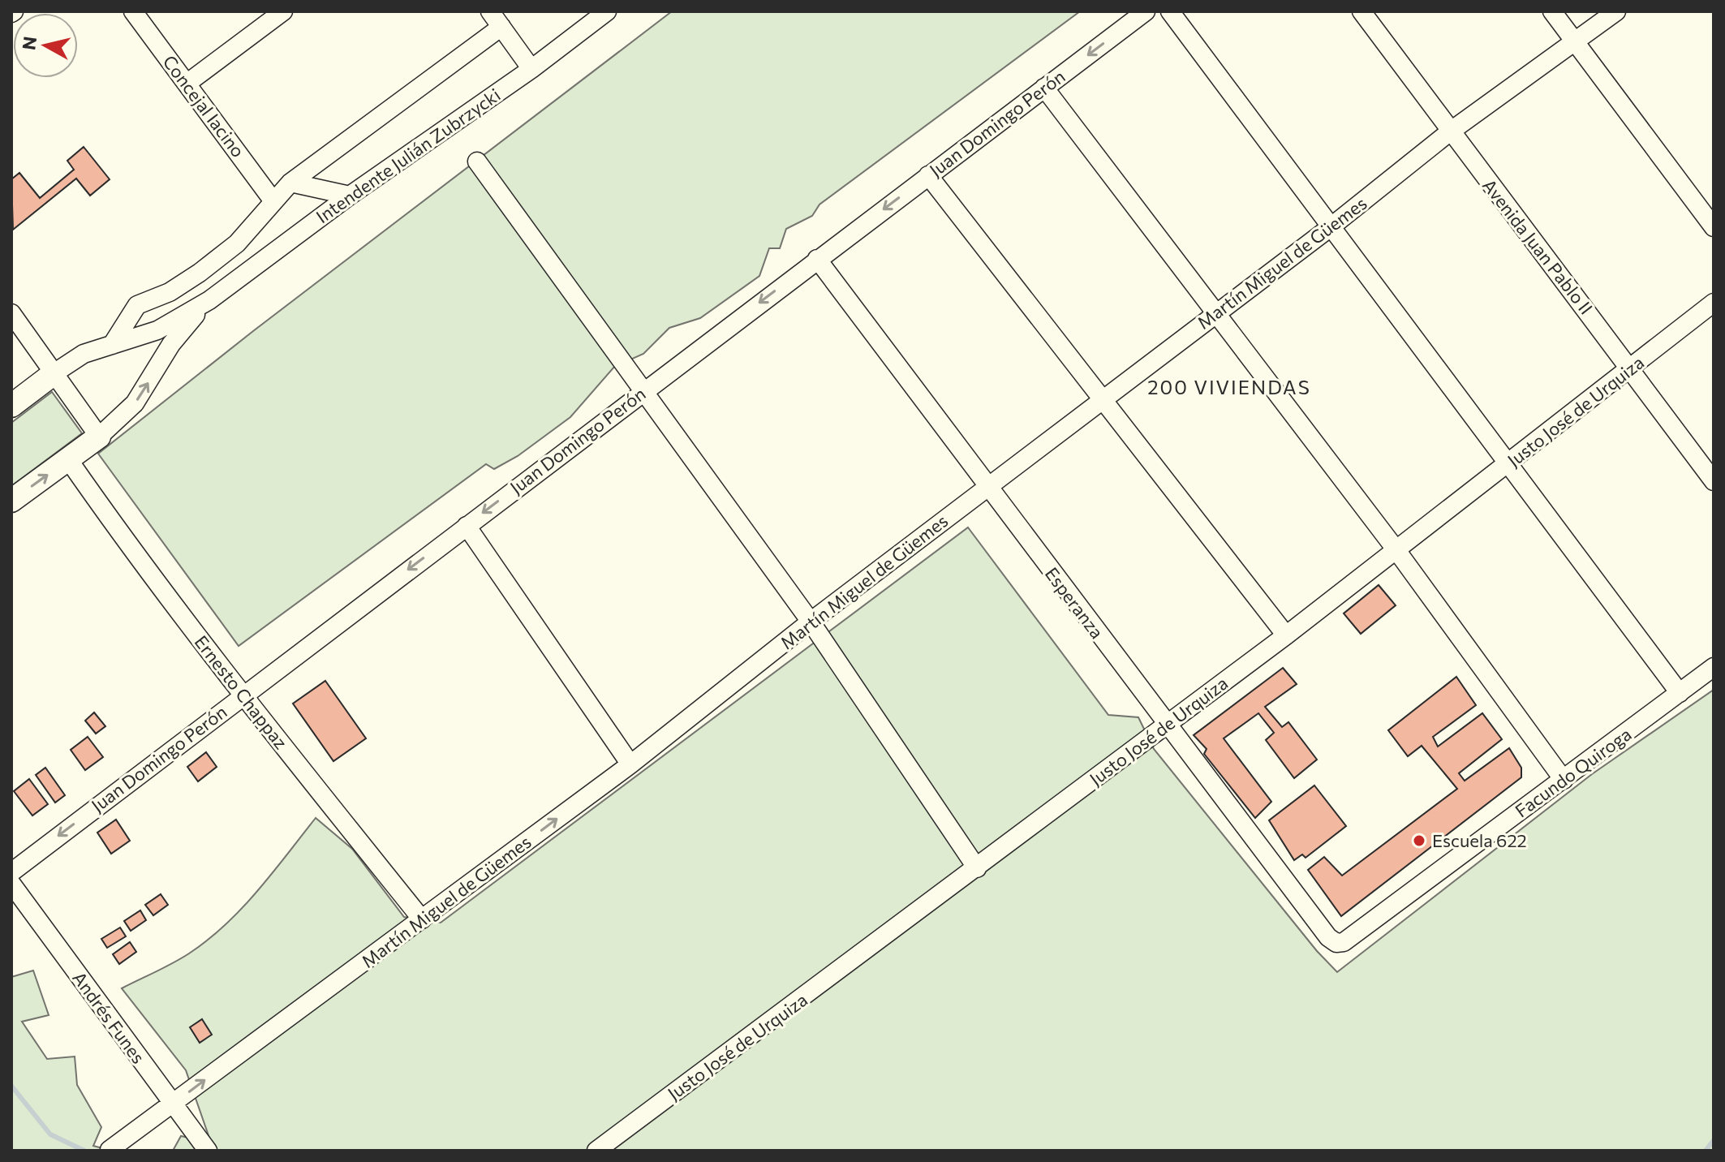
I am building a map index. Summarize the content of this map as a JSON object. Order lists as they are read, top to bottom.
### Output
{
  "streets": {
    "street": [
      "Concejal Iacino",
      "Juan Domingo Perón",
      "Intendente Julián Zubrzycki",
      "Avenida Juan Pablo II",
      "Martín Miguel de Güemes",
      "Justo José de Urquiza",
      "Esperanza",
      "Ernesto Chappaz",
      "Facundo Quiroga",
      "Andrés Funes"
    ]
  },
  "crossings": [
    ["Juan Domingo Perón", "Esperanza"],
    ["Juan Domingo Perón", "Ernesto Chappaz"],
    ["Avenida Juan Pablo II", "Martín Miguel de Güemes"],
    ["Avenida Juan Pablo II", "Justo José de Urquiza"],
    ["Martín Miguel de Güemes", "Esperanza"],
    ["Martín Miguel de Güemes", "Ernesto Chappaz"],
    ["Martín Miguel de Güemes", "Andrés Funes"],
    ["Justo José de Urquiza", "Esperanza"],
    ["Esperanza", "Facundo Quiroga"]
  ],
  "one_way": ["Juan Domingo Perón"],
  "districts": ["200 VIVIENDAS"],
  "places": ["Escuela 622"],
  "north": "left"
}
